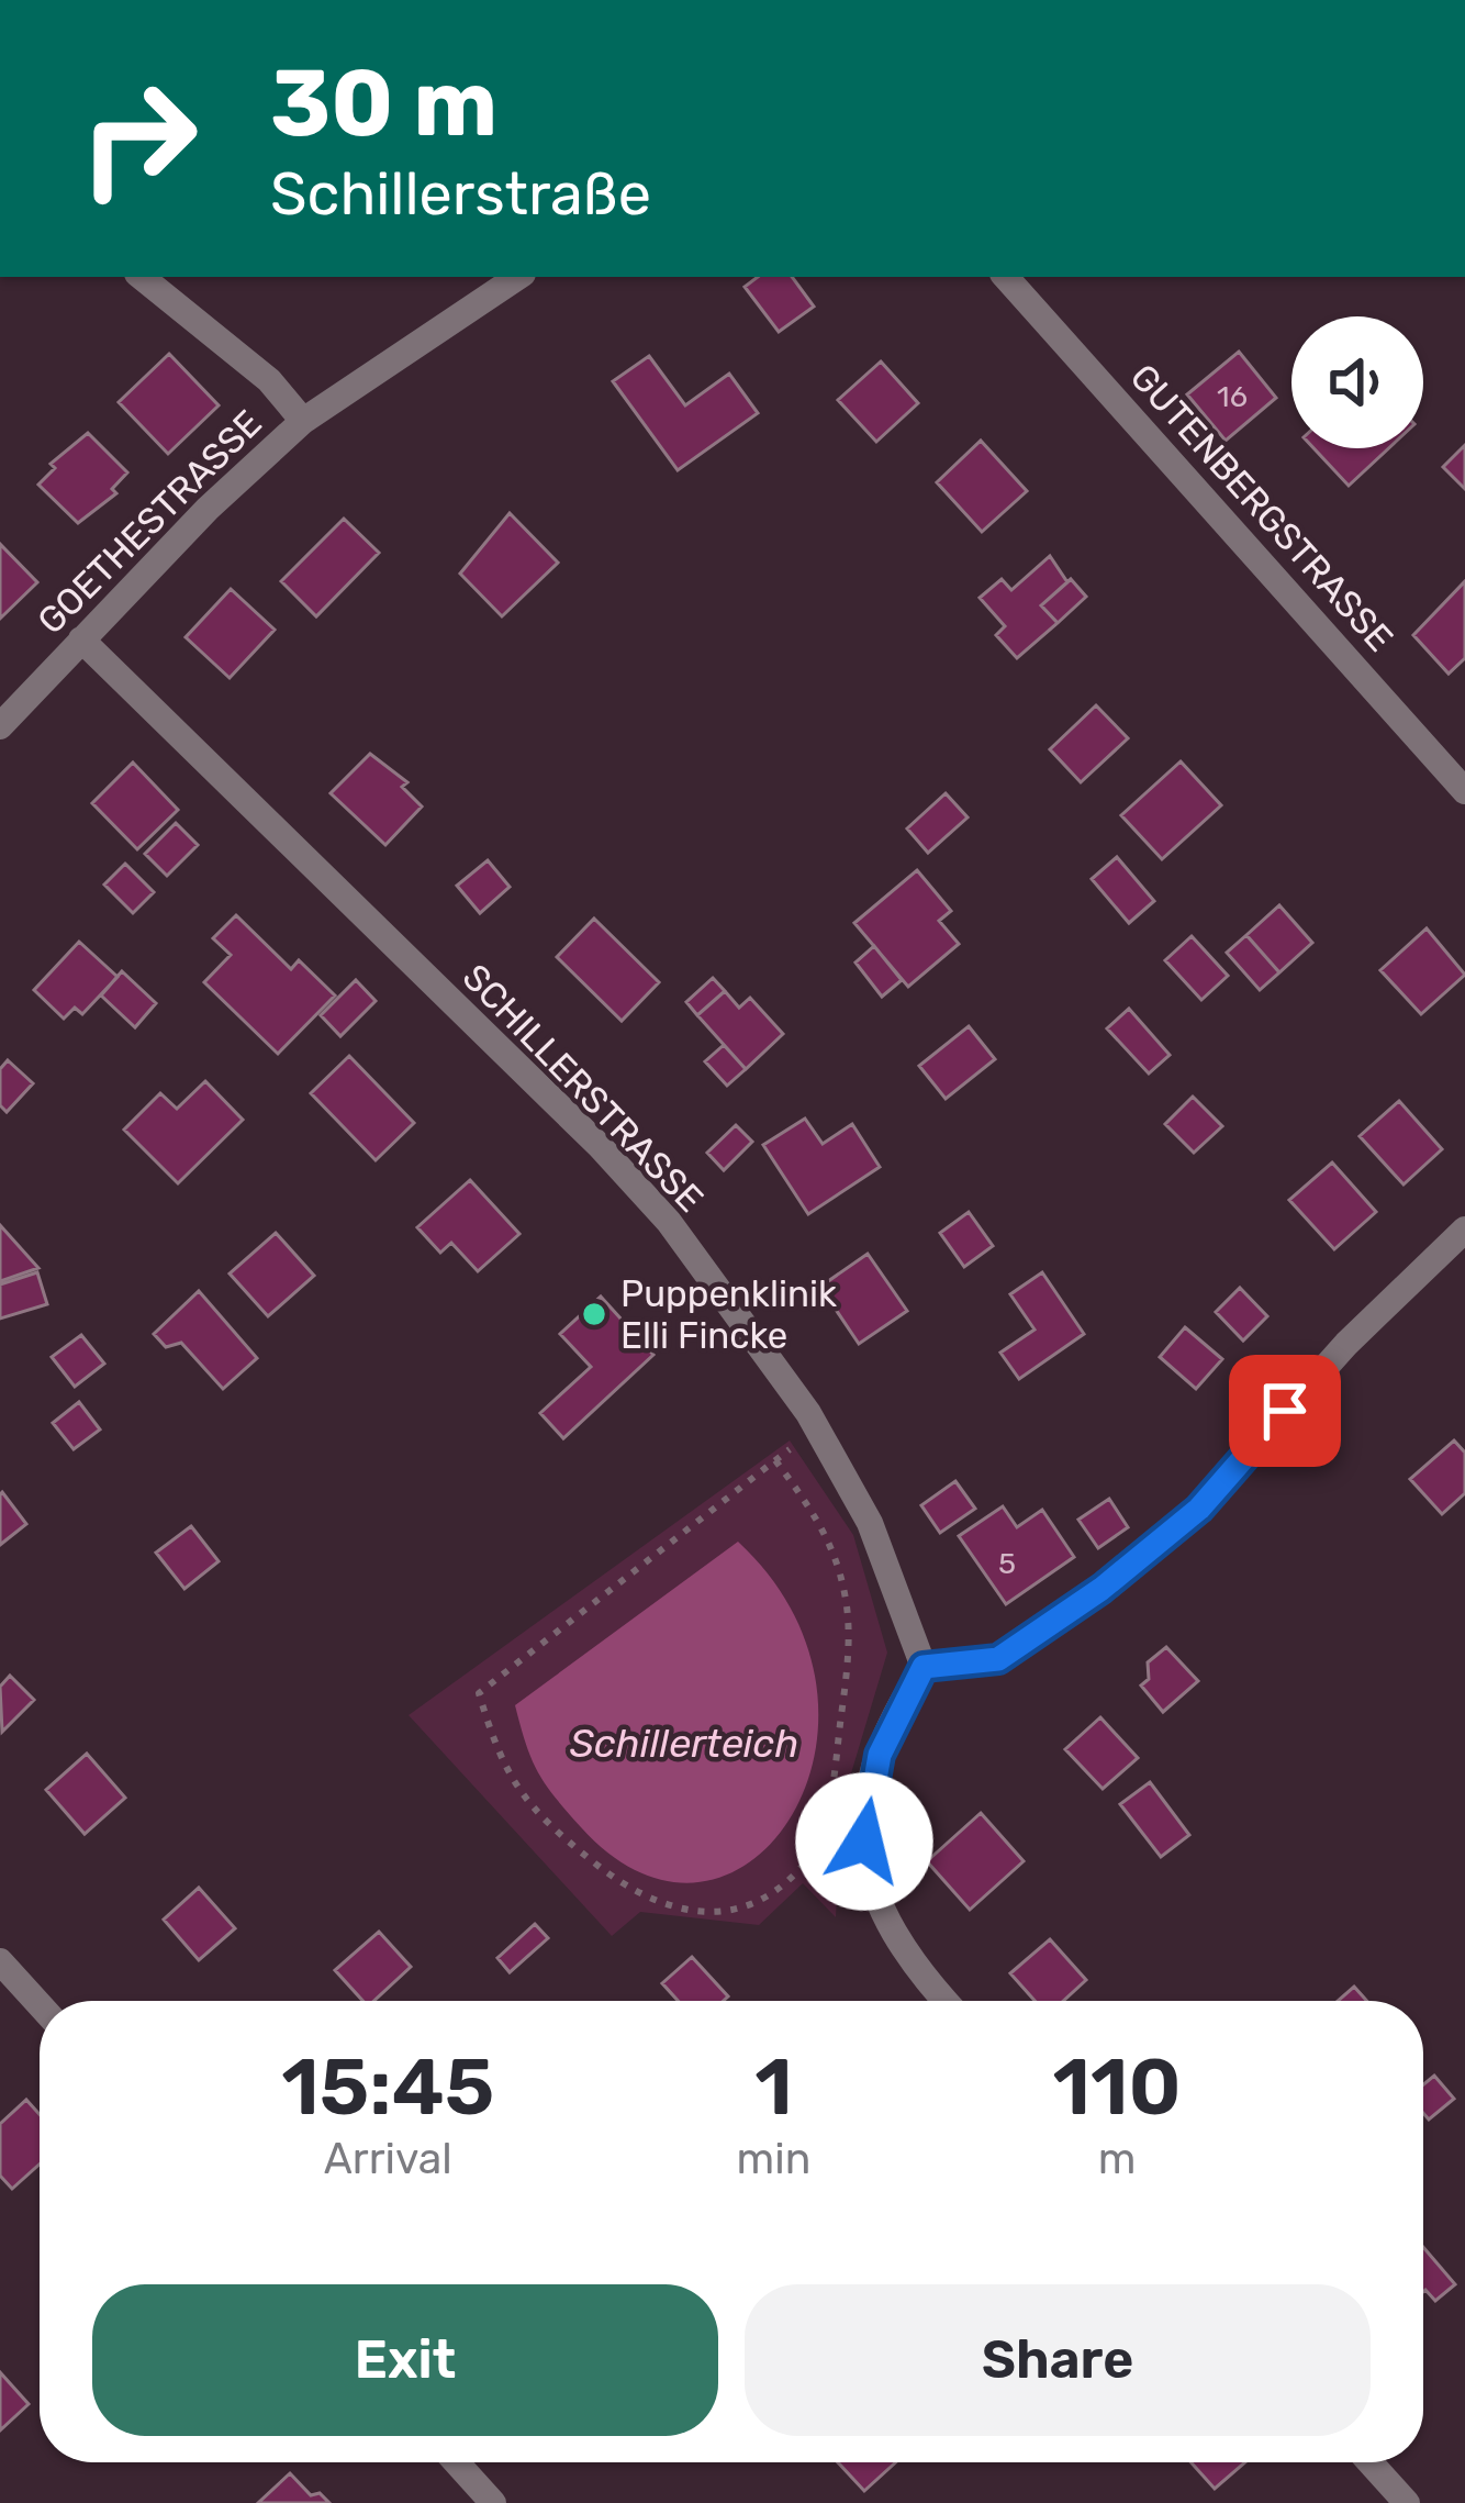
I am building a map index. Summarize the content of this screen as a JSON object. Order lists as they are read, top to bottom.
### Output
{
  "streets": {
    "street": ["GUTENBERGSTRASSE", "GOETHESTRASSE", "SCHILLERSTRASSE"]
  },
  "crossings": [
    ["GOETHESTRASSE", "SCHILLERSTRASSE"]
  ],
  "water": ["Schillerteich"],
  "places": ["Puppenklinik Elli Fincke"],
  "house_numbers": ["16", "5"],
  "page": {
    "turn": ["30 m", "Schillerstraße"],
    "eta": [
      "15:45",
      "Arrival",
      "1",
      "min",
      "110",
      "m"
    ],
    "buttons": ["Exit", "Share"]
  }
}
